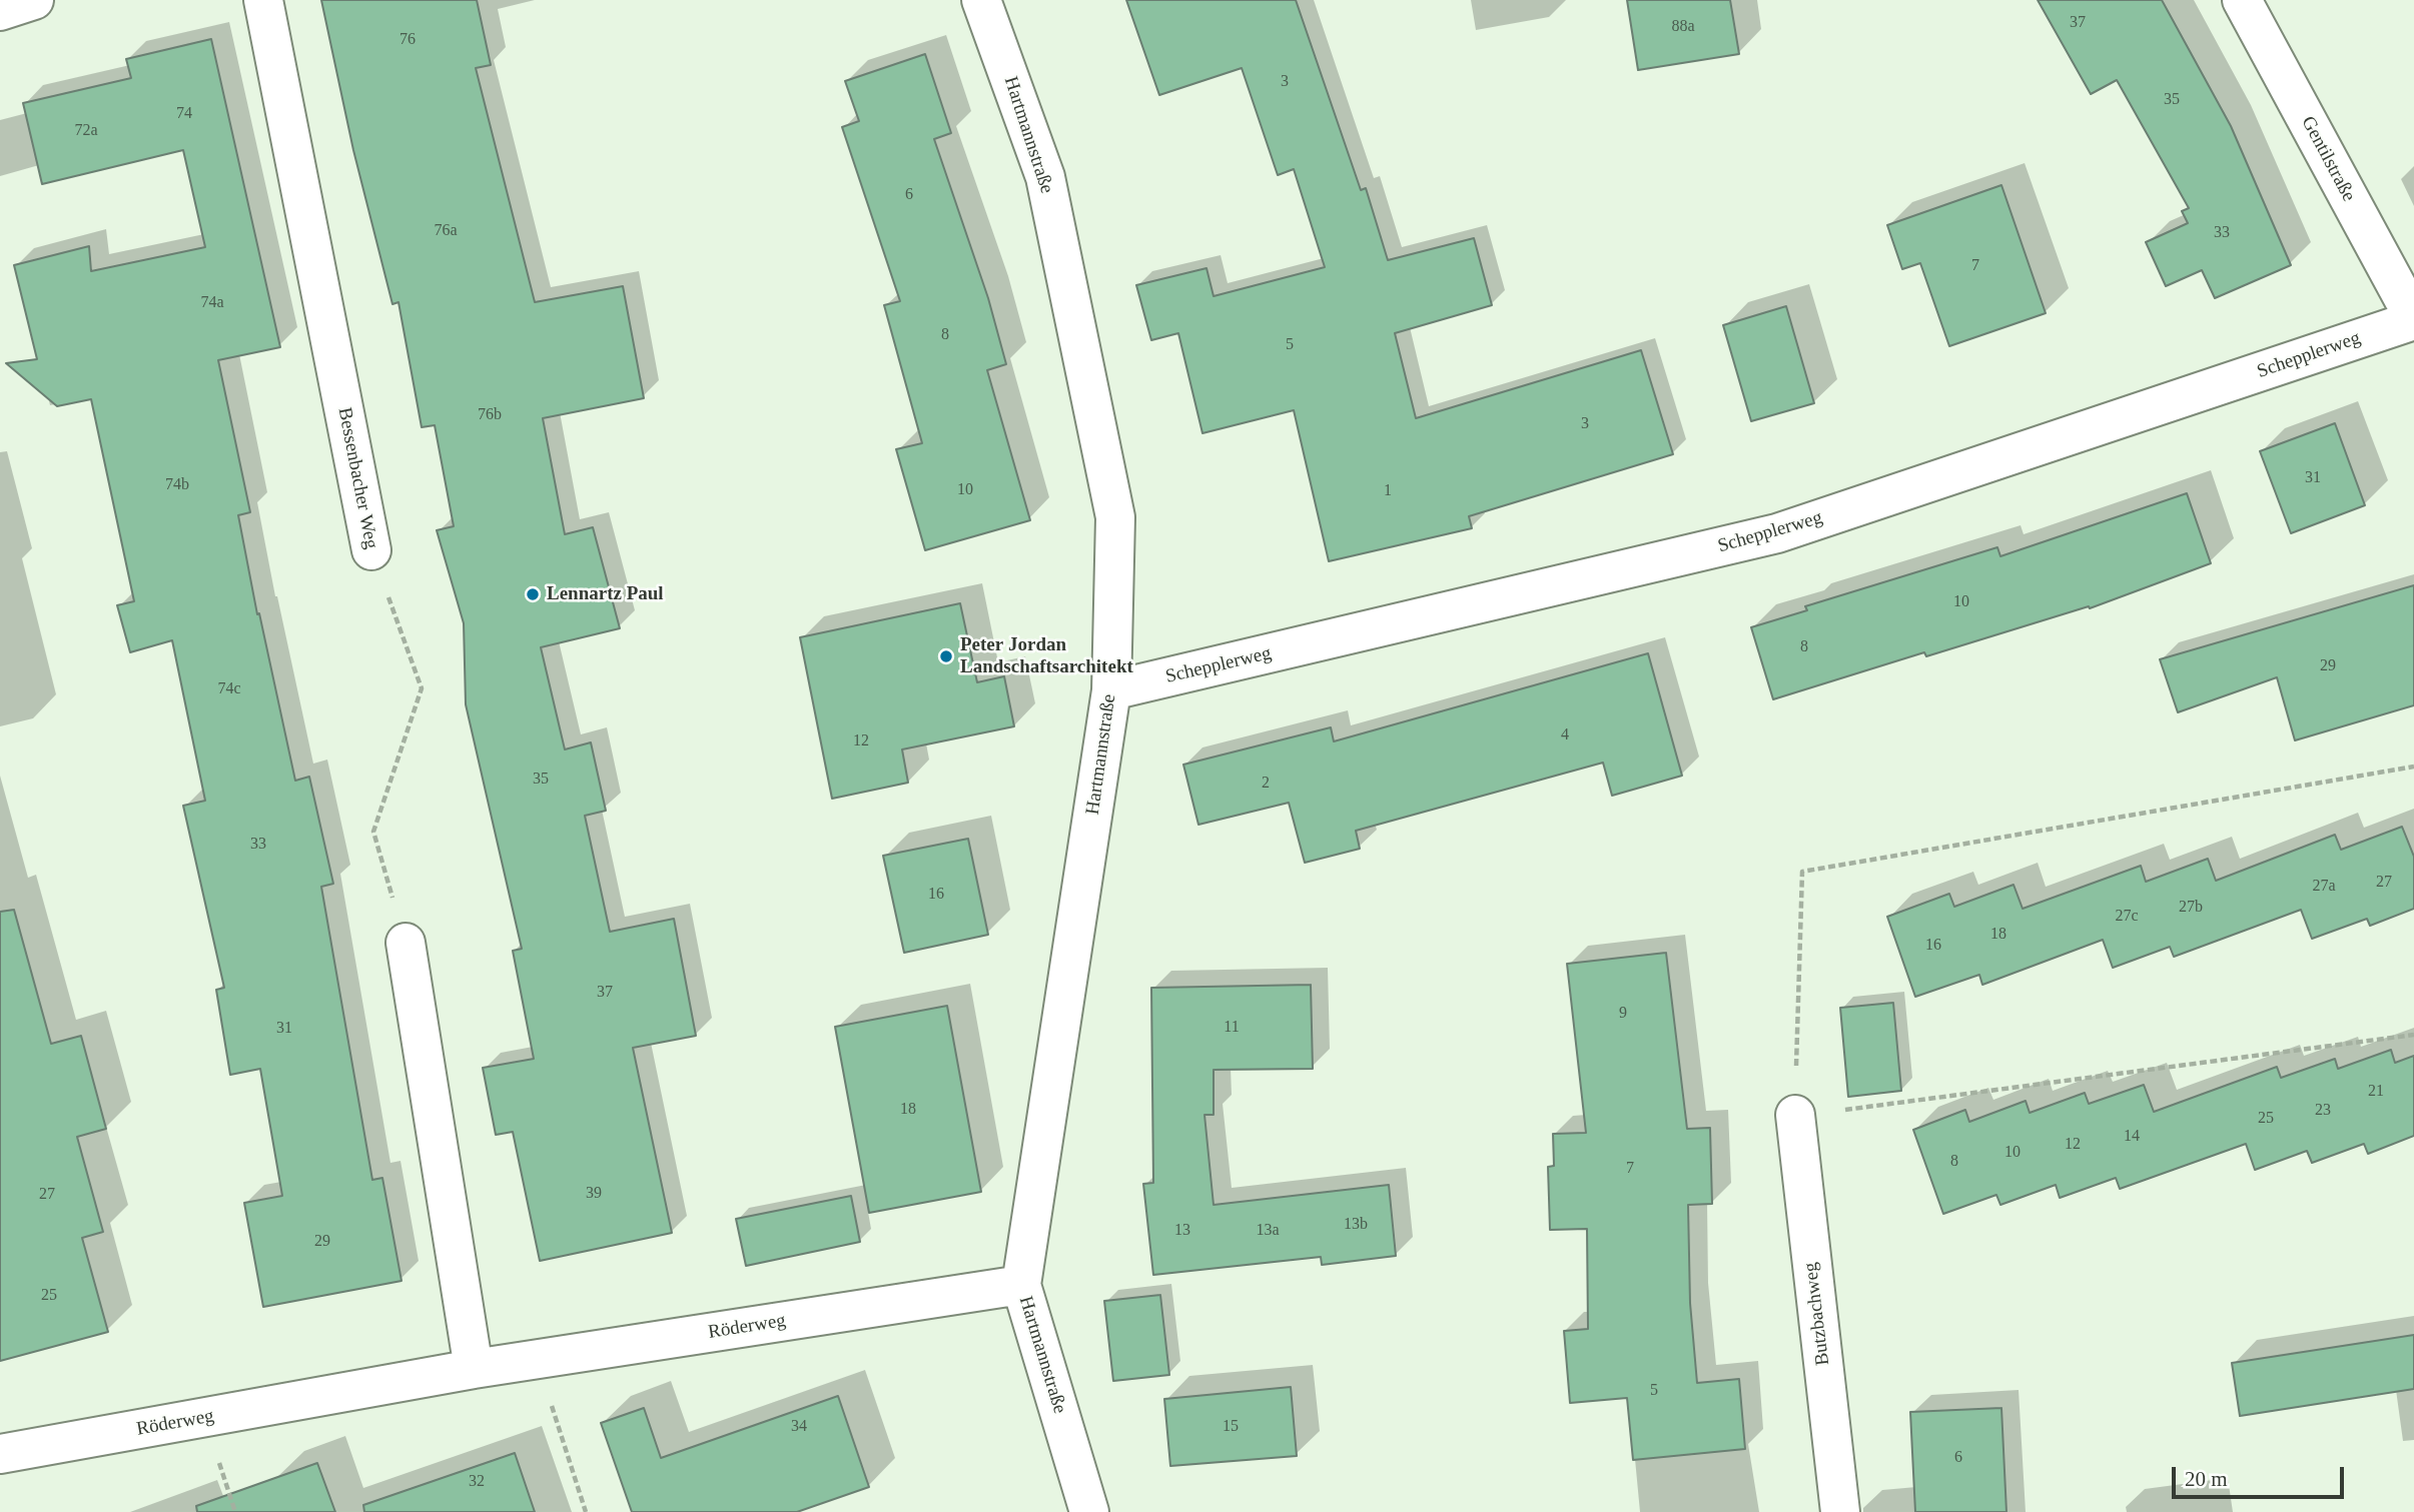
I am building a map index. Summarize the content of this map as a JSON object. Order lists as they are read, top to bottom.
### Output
{
  "streets": {
    "street": [
      "Hartmannstraße",
      "Gentilstraße",
      "Schepplerweg",
      "Bessenbacher Weg",
      "Butzbachweg",
      "Röderweg"
    ]
  },
  "crossings": [
    ["Hartmannstraße", "Schepplerweg"],
    ["Hartmannstraße", "Röderweg"],
    ["Gentilstraße", "Schepplerweg"]
  ],
  "places": ["Lennartz Paul", "Peter Jordan Landschaftsarchitekt"],
  "house_numbers": [
    "37",
    "88a",
    "76",
    "3",
    "35",
    "74",
    "72a",
    "6",
    "76a",
    "33",
    "7",
    "74a",
    "8",
    "5",
    "76b",
    "3",
    "31",
    "74b",
    "10",
    "1",
    "10",
    "8",
    "29",
    "74c",
    "4",
    "12",
    "35",
    "2",
    "33",
    "27",
    "27a",
    "16",
    "27b",
    "27c",
    "18",
    "16",
    "37",
    "9",
    "11",
    "31",
    "21",
    "18",
    "23",
    "25",
    "14",
    "12",
    "10",
    "8",
    "7",
    "39",
    "27",
    "13b",
    "13",
    "13a",
    "29",
    "25",
    "5",
    "34",
    "15",
    "6",
    "32"
  ],
  "scale_bar": "20 m"
}
